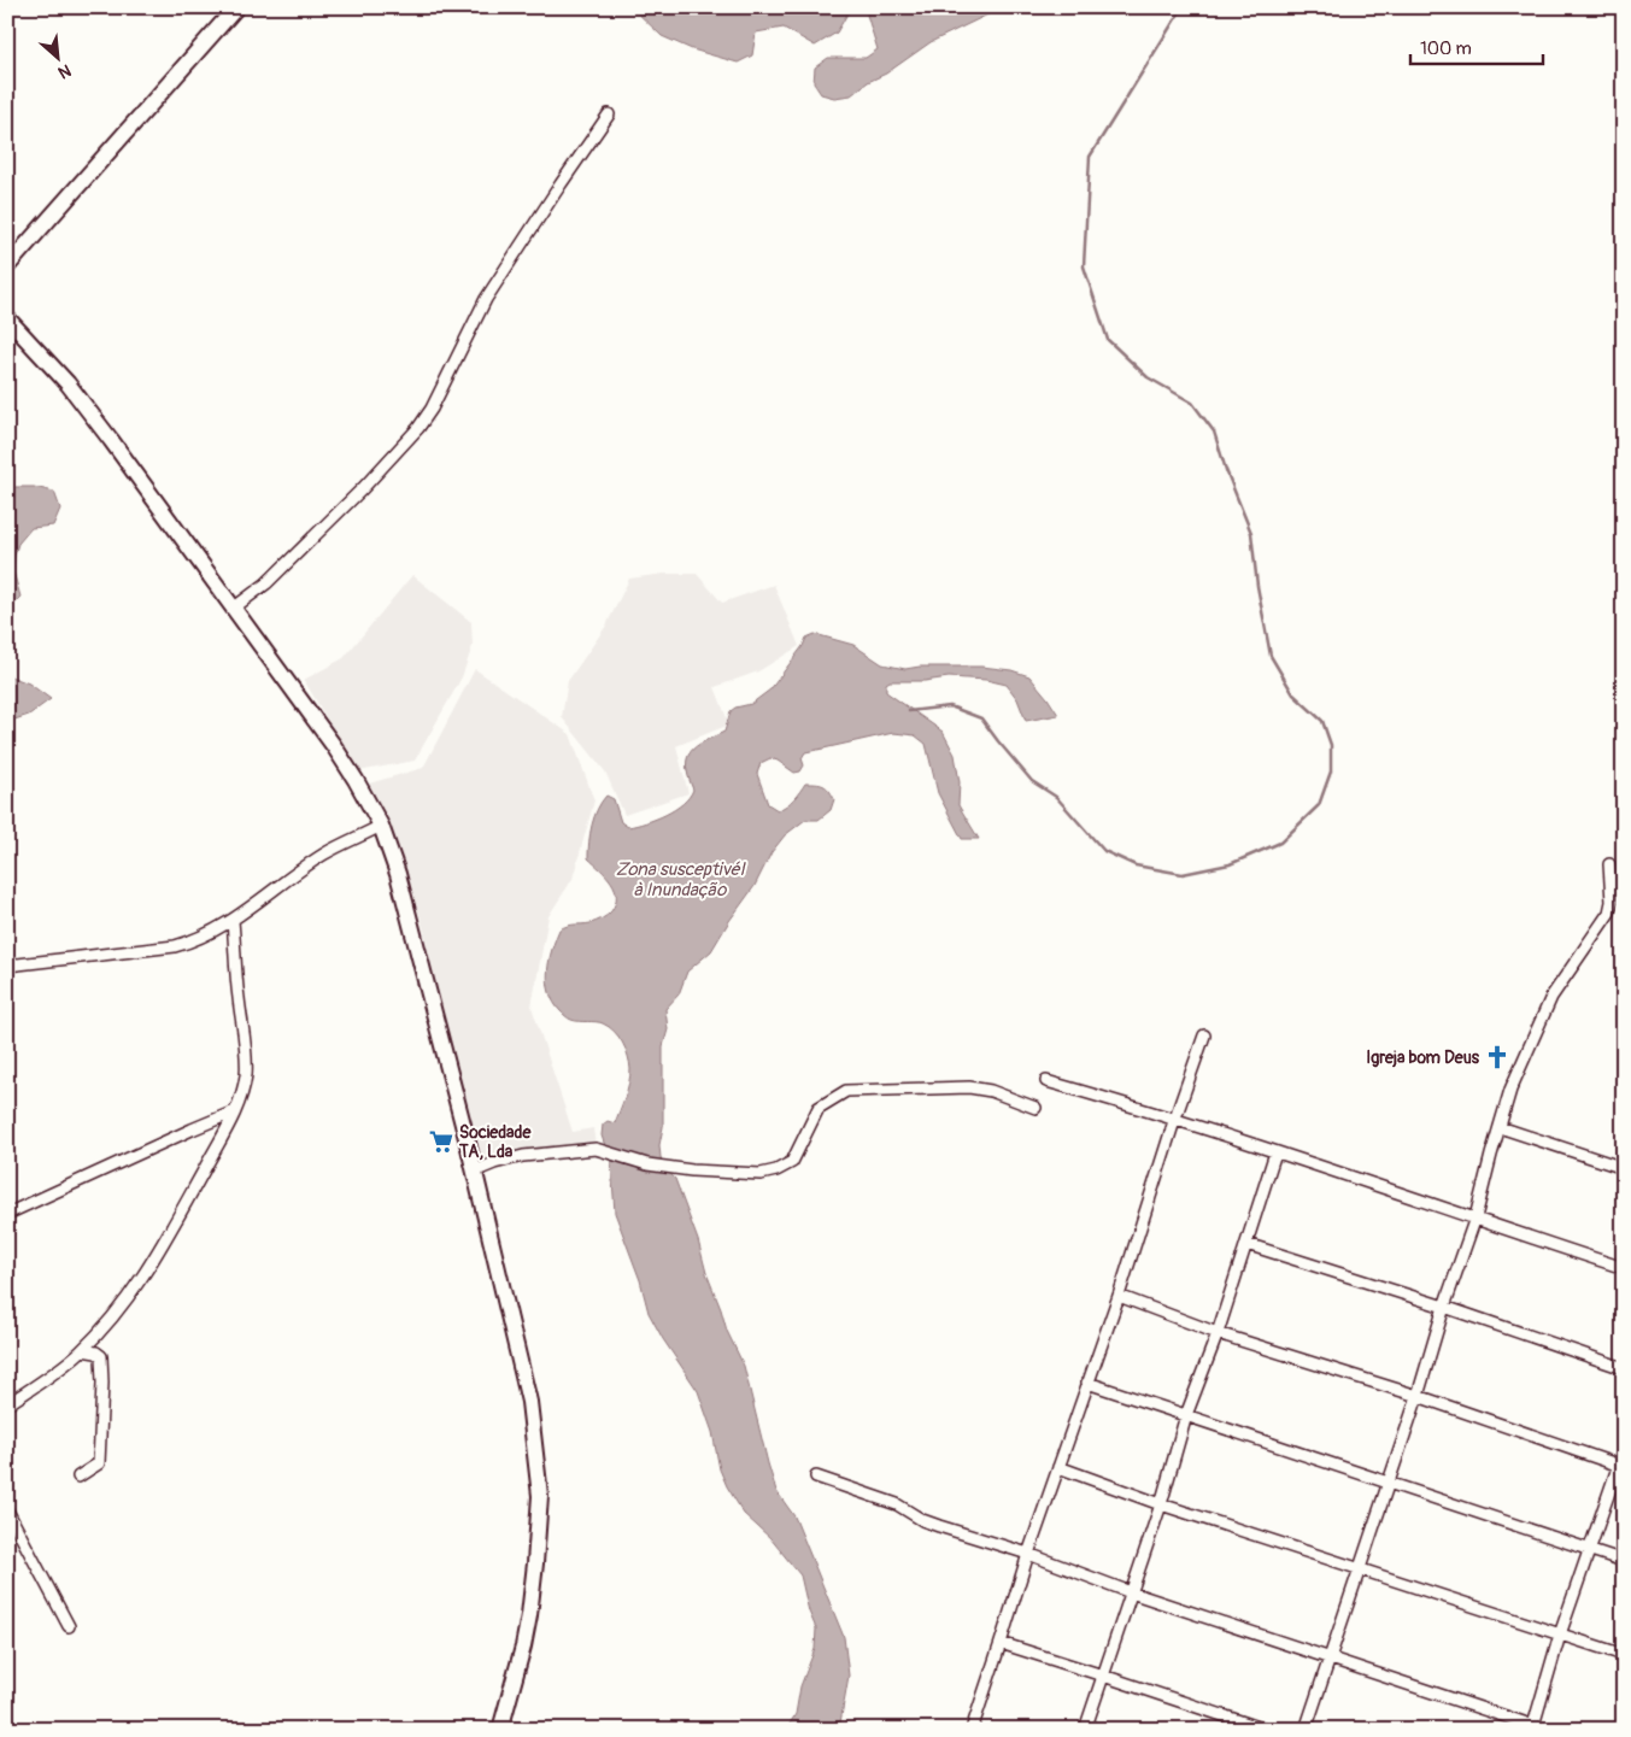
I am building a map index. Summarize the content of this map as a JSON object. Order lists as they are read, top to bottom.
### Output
{
  "water": ["Zona susceptivél à Inundação"],
  "places": {
    "church": ["Igreja bom Deus"],
    "supermarket": ["Sociedade TA, Lda"]
  },
  "scale_bar": "100 m",
  "north": "bottom right"
}
